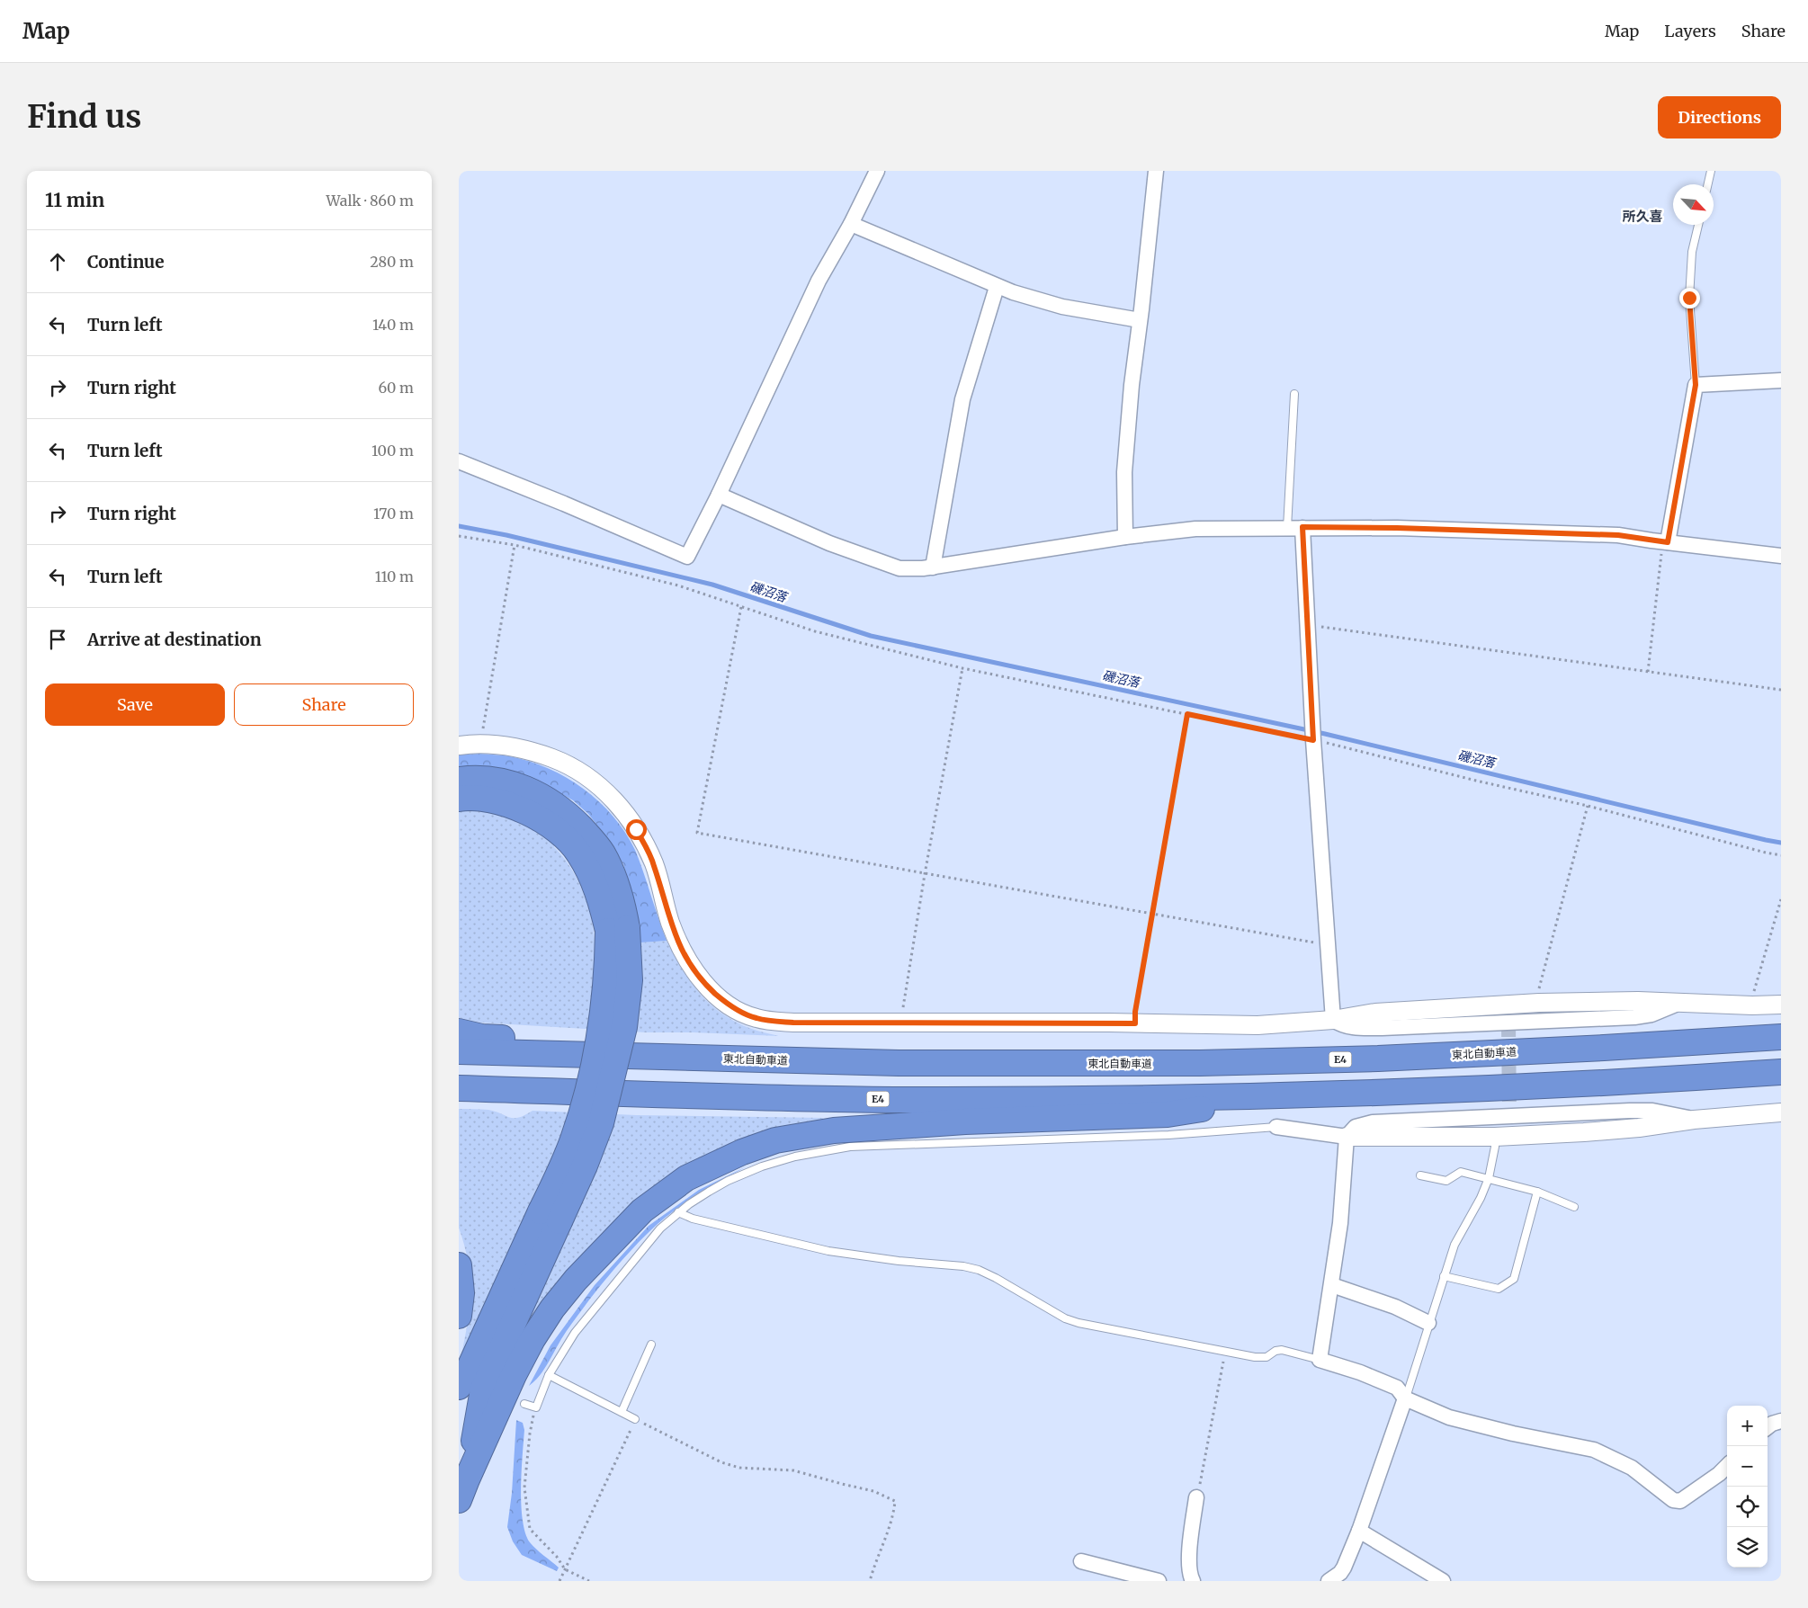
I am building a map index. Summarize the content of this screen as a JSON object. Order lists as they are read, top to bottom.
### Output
{
  "streets": {
    "highway": ["東北自動車道", "E4"]
  },
  "districts": ["所久喜"],
  "water": ["磯沼落"],
  "north": "bottom right",
  "page": {
    "header": "Map",
    "nav": ["Map", "Layers", "Share"],
    "buttons": [
      "Directions",
      ["Save", "Share"]
    ],
    "title": "Find us",
    "heading": ["11 min", "Walk · 860 m"],
    "list": [
      ["Continue", "280 m"],
      ["Turn left", "140 m"],
      ["Turn right", "60 m"],
      ["Turn left", "100 m"],
      ["Turn right", "170 m"],
      ["Turn left", "110 m"],
      "Arrive at destination"
    ],
    "map_buttons": ["+", "−"]
  }
}
